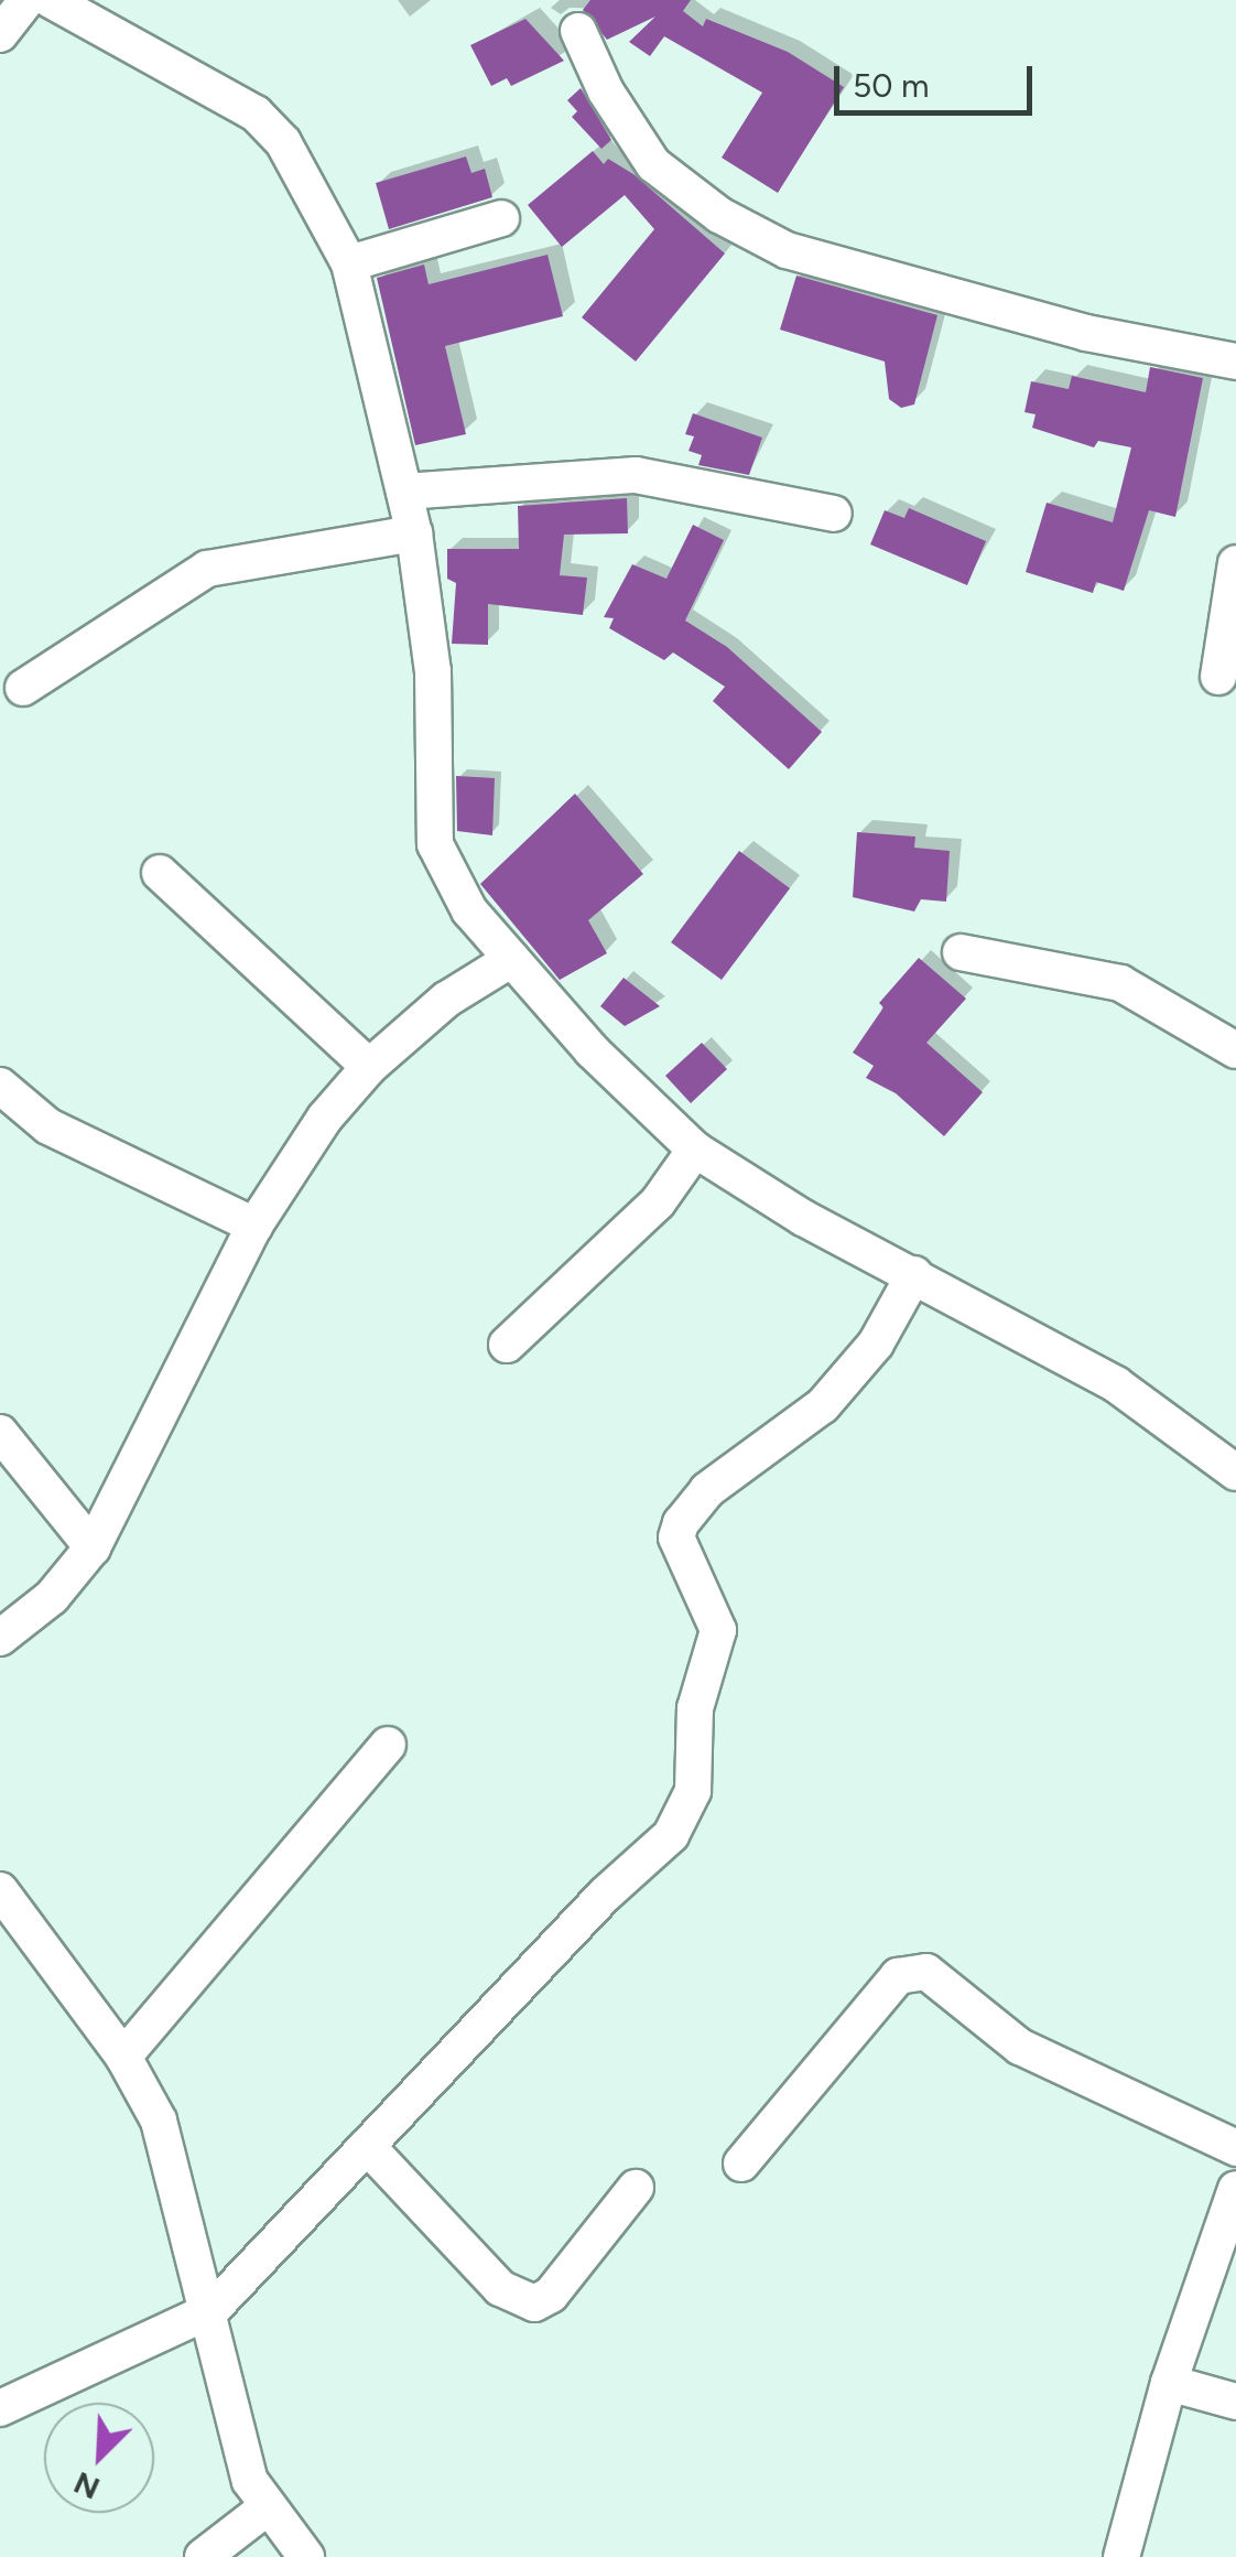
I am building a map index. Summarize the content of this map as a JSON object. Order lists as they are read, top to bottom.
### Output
{
  "scale_bar": "50 m",
  "north": "bottom left"
}
